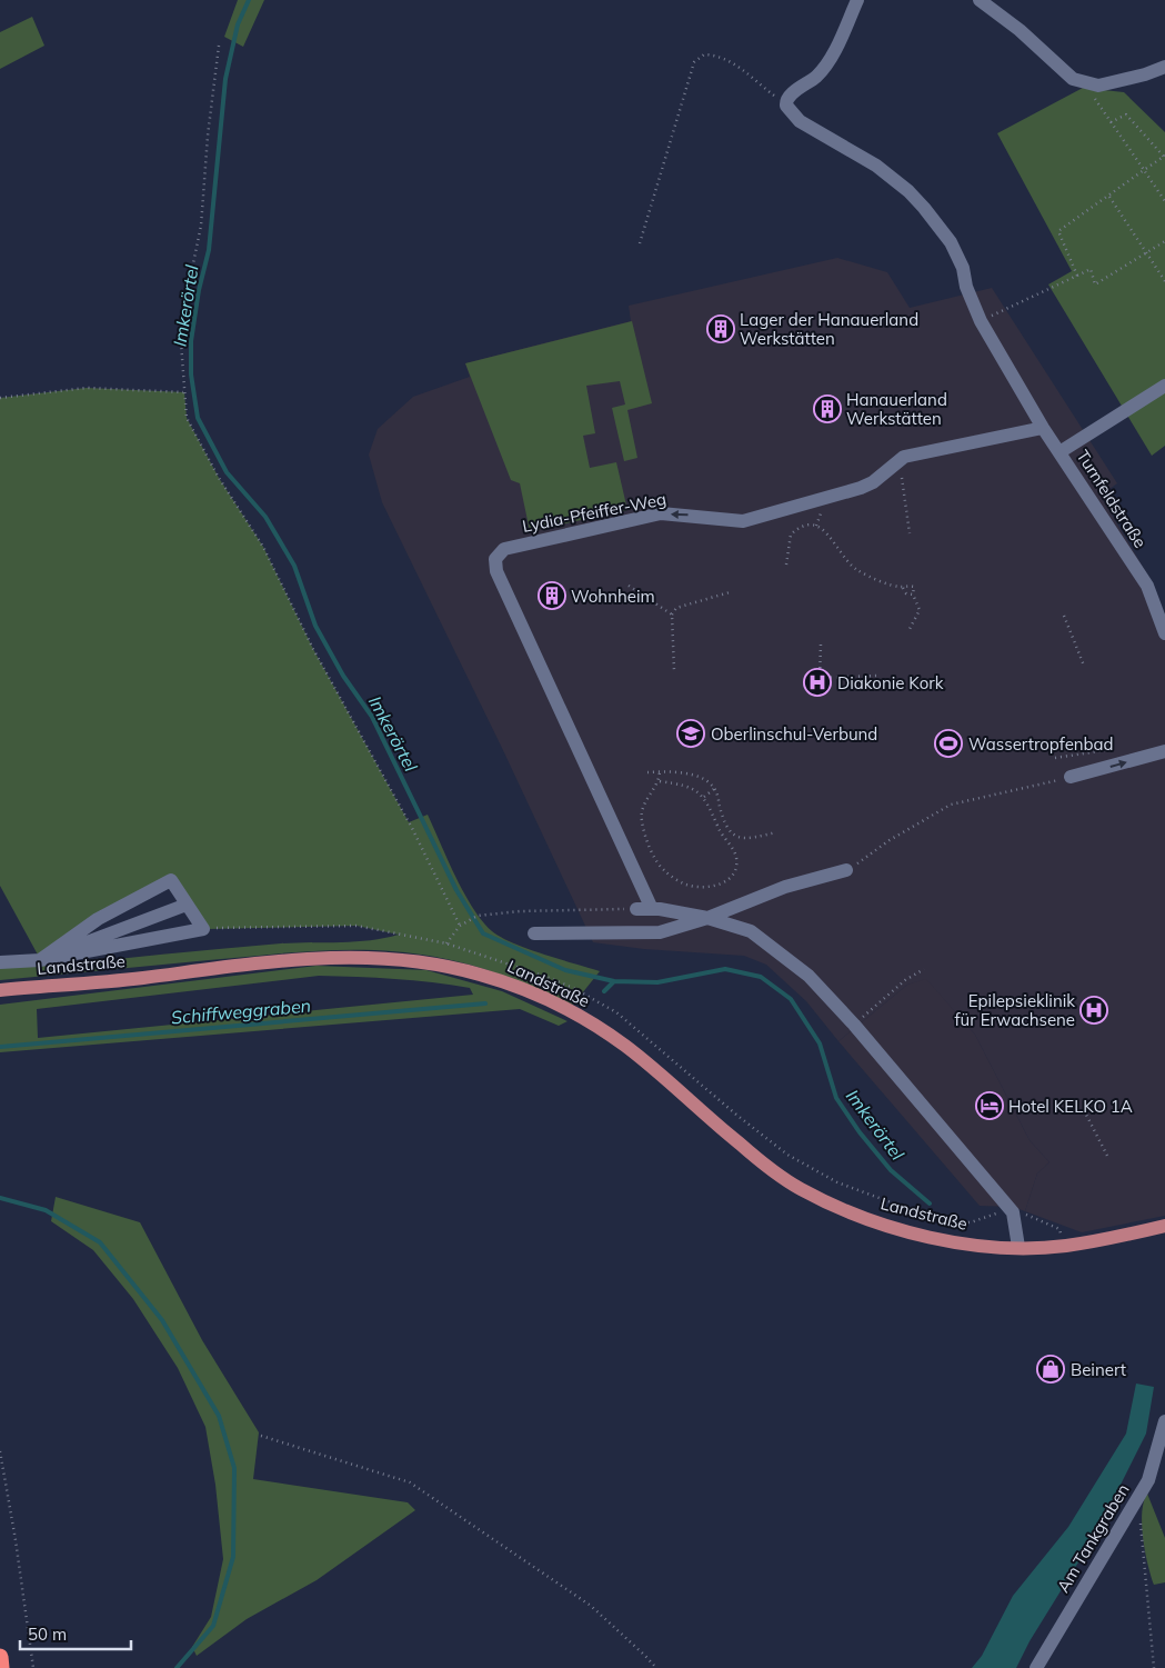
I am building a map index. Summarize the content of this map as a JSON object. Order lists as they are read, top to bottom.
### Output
{
  "streets": {
    "main road": ["Landstraße"],
    "street": ["Turnfeldstraße", "Lydia-Pfeiffer-Weg", "Am Tankgraben"]
  },
  "crossings": [
    ["Turnfeldstraße", "Lydia-Pfeiffer-Weg"]
  ],
  "water": ["Imkerörtel", "Schiffweggraben"],
  "places": {
    "building": ["Lager der Hanauerland Werkstätten", "Hanauerland Werkstätten", "Wohnheim"],
    "hospital": ["Diakonie Kork", "Epilepsieklinik für Erwachsene"],
    "school or university": ["Oberlinschul-Verbund"],
    "sports": ["Wassertropfenbad"],
    "hotel": ["Hotel KELKO 1A"],
    "shop": ["Beinert"]
  },
  "scale_bar": "50 m"
}
